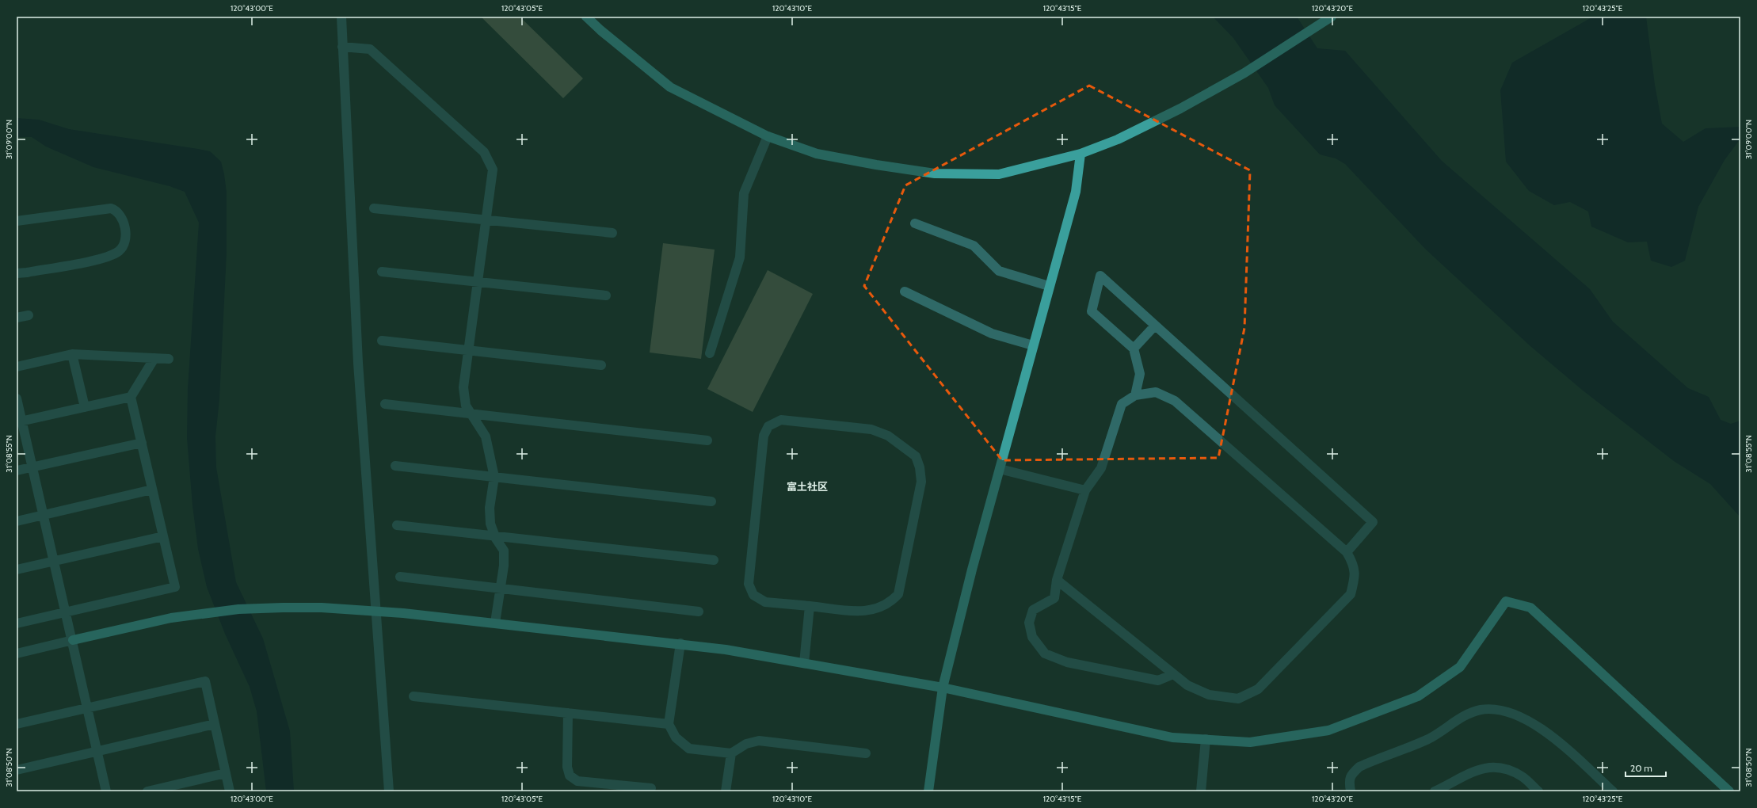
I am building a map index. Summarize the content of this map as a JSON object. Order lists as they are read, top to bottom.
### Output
{
  "districts": ["富土社区"],
  "scale_bar": "20 m",
  "coordinates": [
    "120°43'00\"E",
    "120°43'05\"E",
    "120°43'10\"E",
    "120°43'15\"E",
    "120°43'20\"E",
    "120°43'25\"E",
    "31°09'00\"N",
    "31°08'55\"N",
    "31°08'50\"N"
  ]
}
